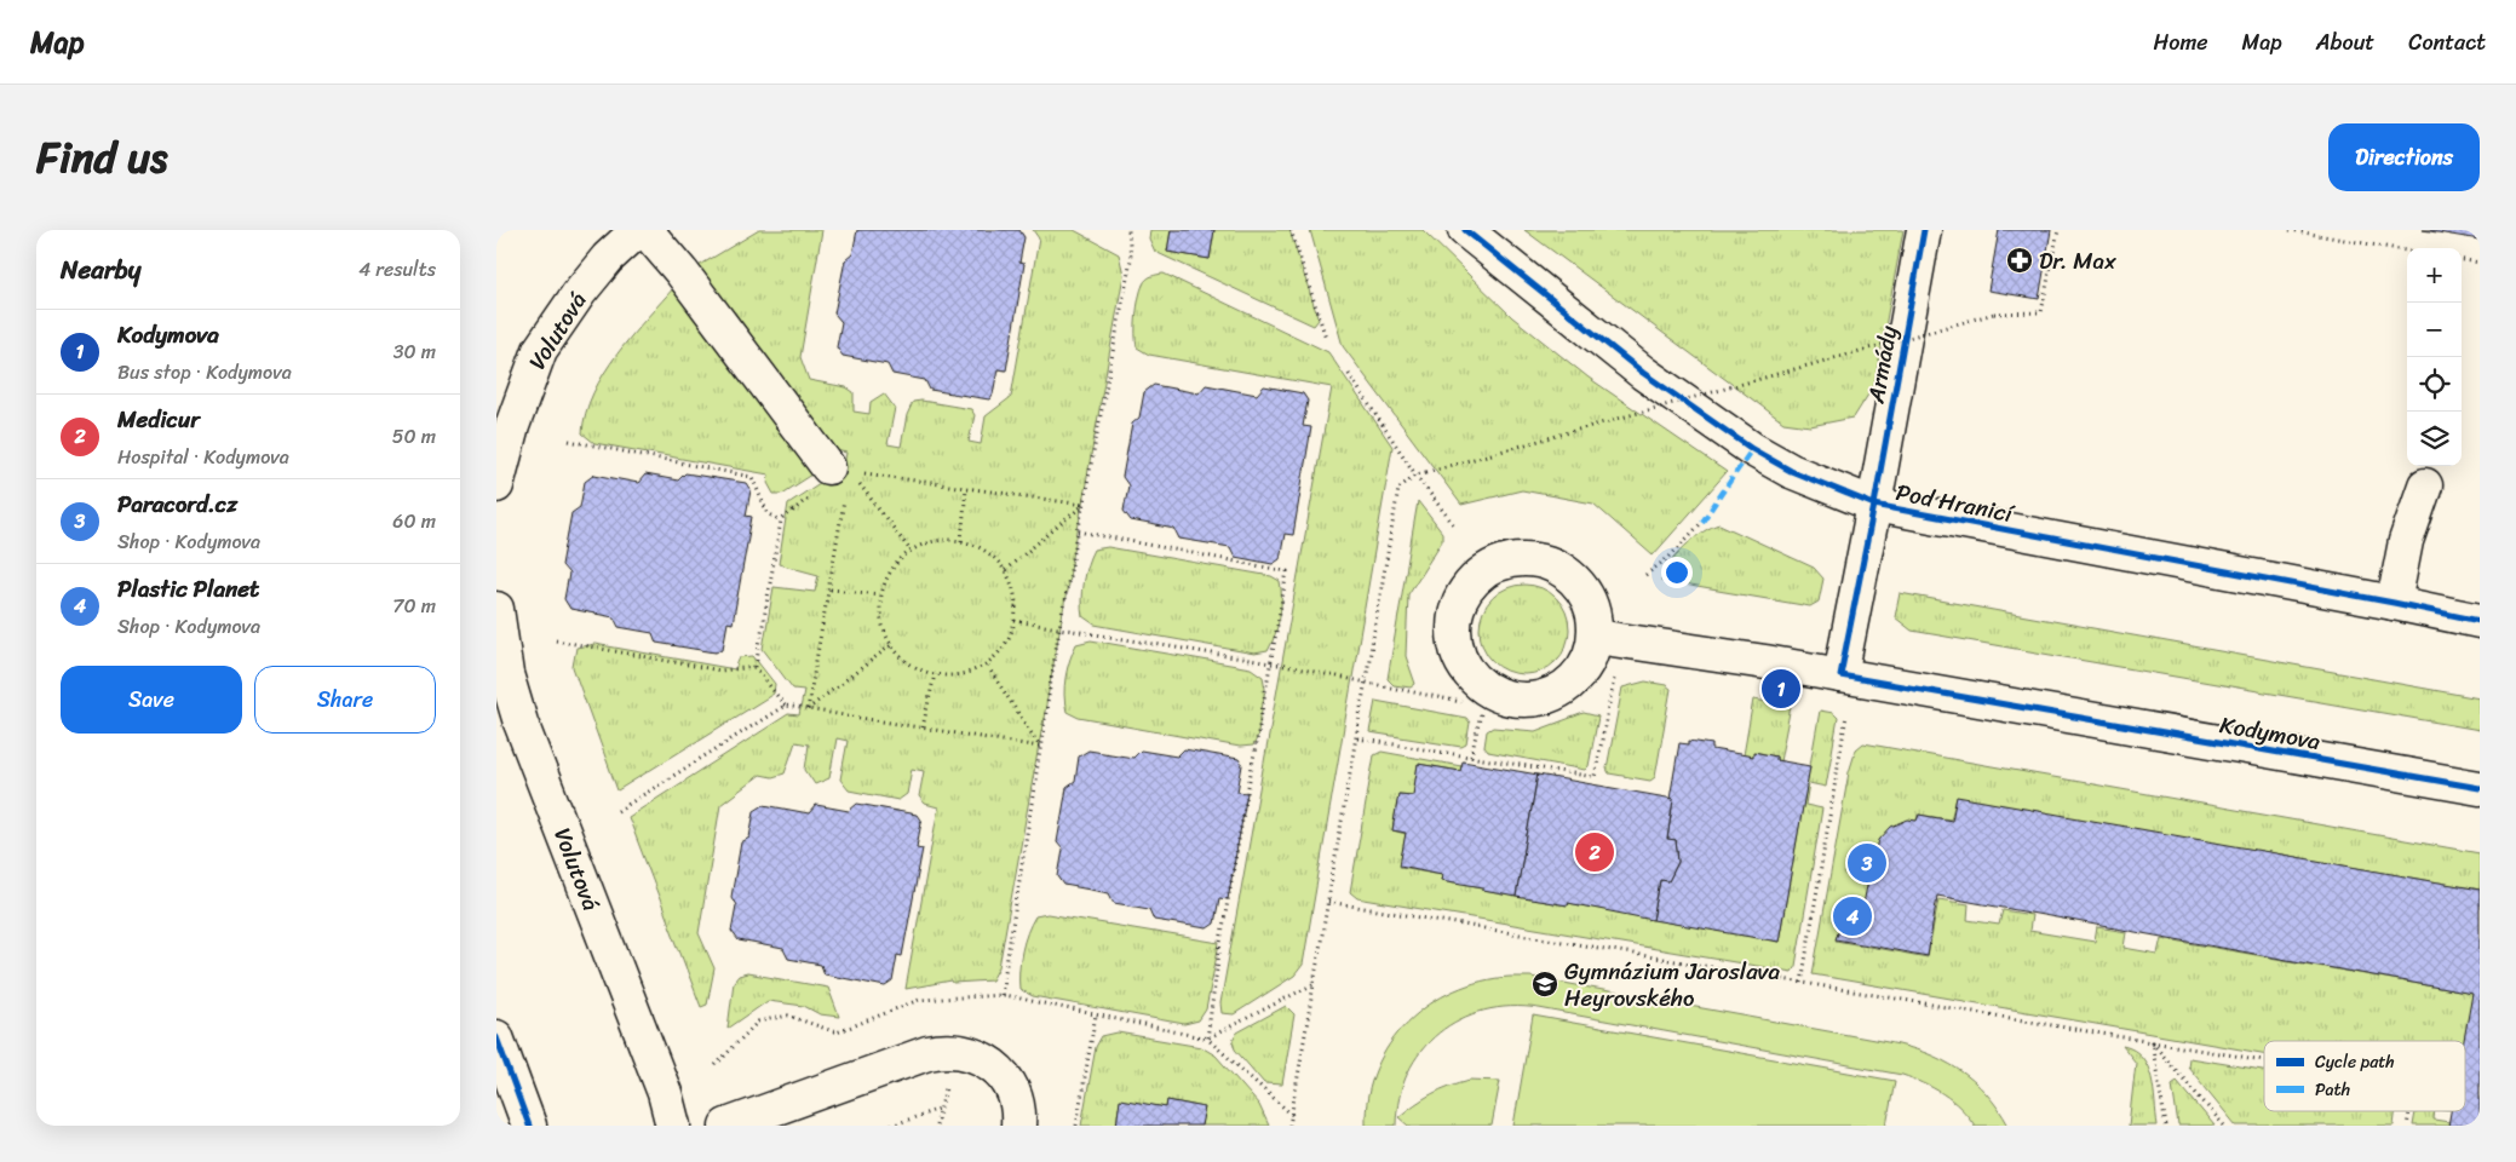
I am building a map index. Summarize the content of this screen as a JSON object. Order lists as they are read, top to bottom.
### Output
{
  "streets": {
    "street": [
      "Volutová",
      "Armády",
      "Pod Hranicí",
      "Kodymova"
    ]
  },
  "crossings": [
    ["Armády", "Pod Hranicí"],
    ["Armády", "Kodymova"]
  ],
  "places": {
    "pharmacy": ["Dr. Max"],
    "school or university": ["Gymnázium Jaroslava Heyrovského"]
  },
  "legend": ["Cycle path", "Path"],
  "page": {
    "header": "Map",
    "nav": [
      "Home",
      "Map",
      "About",
      "Contact"
    ],
    "title": "Find us",
    "buttons": [
      "Directions",
      ["Save", "Share"]
    ],
    "heading": ["Nearby", "4 results"],
    "map_buttons": ["+", "−"],
    "list": [
      {
        "mark": "1",
        "name": "Kodymova",
        "note": "Bus stop · Kodymova",
        "value": "30 m"
      },
      {
        "mark": "2",
        "name": "Medicur",
        "note": "Hospital · Kodymova",
        "value": "50 m"
      },
      {
        "mark": "3",
        "name": "Paracord.cz",
        "note": "Shop · Kodymova",
        "value": "60 m"
      },
      {
        "mark": "4",
        "name": "Plastic Planet",
        "note": "Shop · Kodymova",
        "value": "70 m"
      }
    ],
    "pins": [
      "1",
      "2",
      "3",
      "4"
    ]
  }
}
